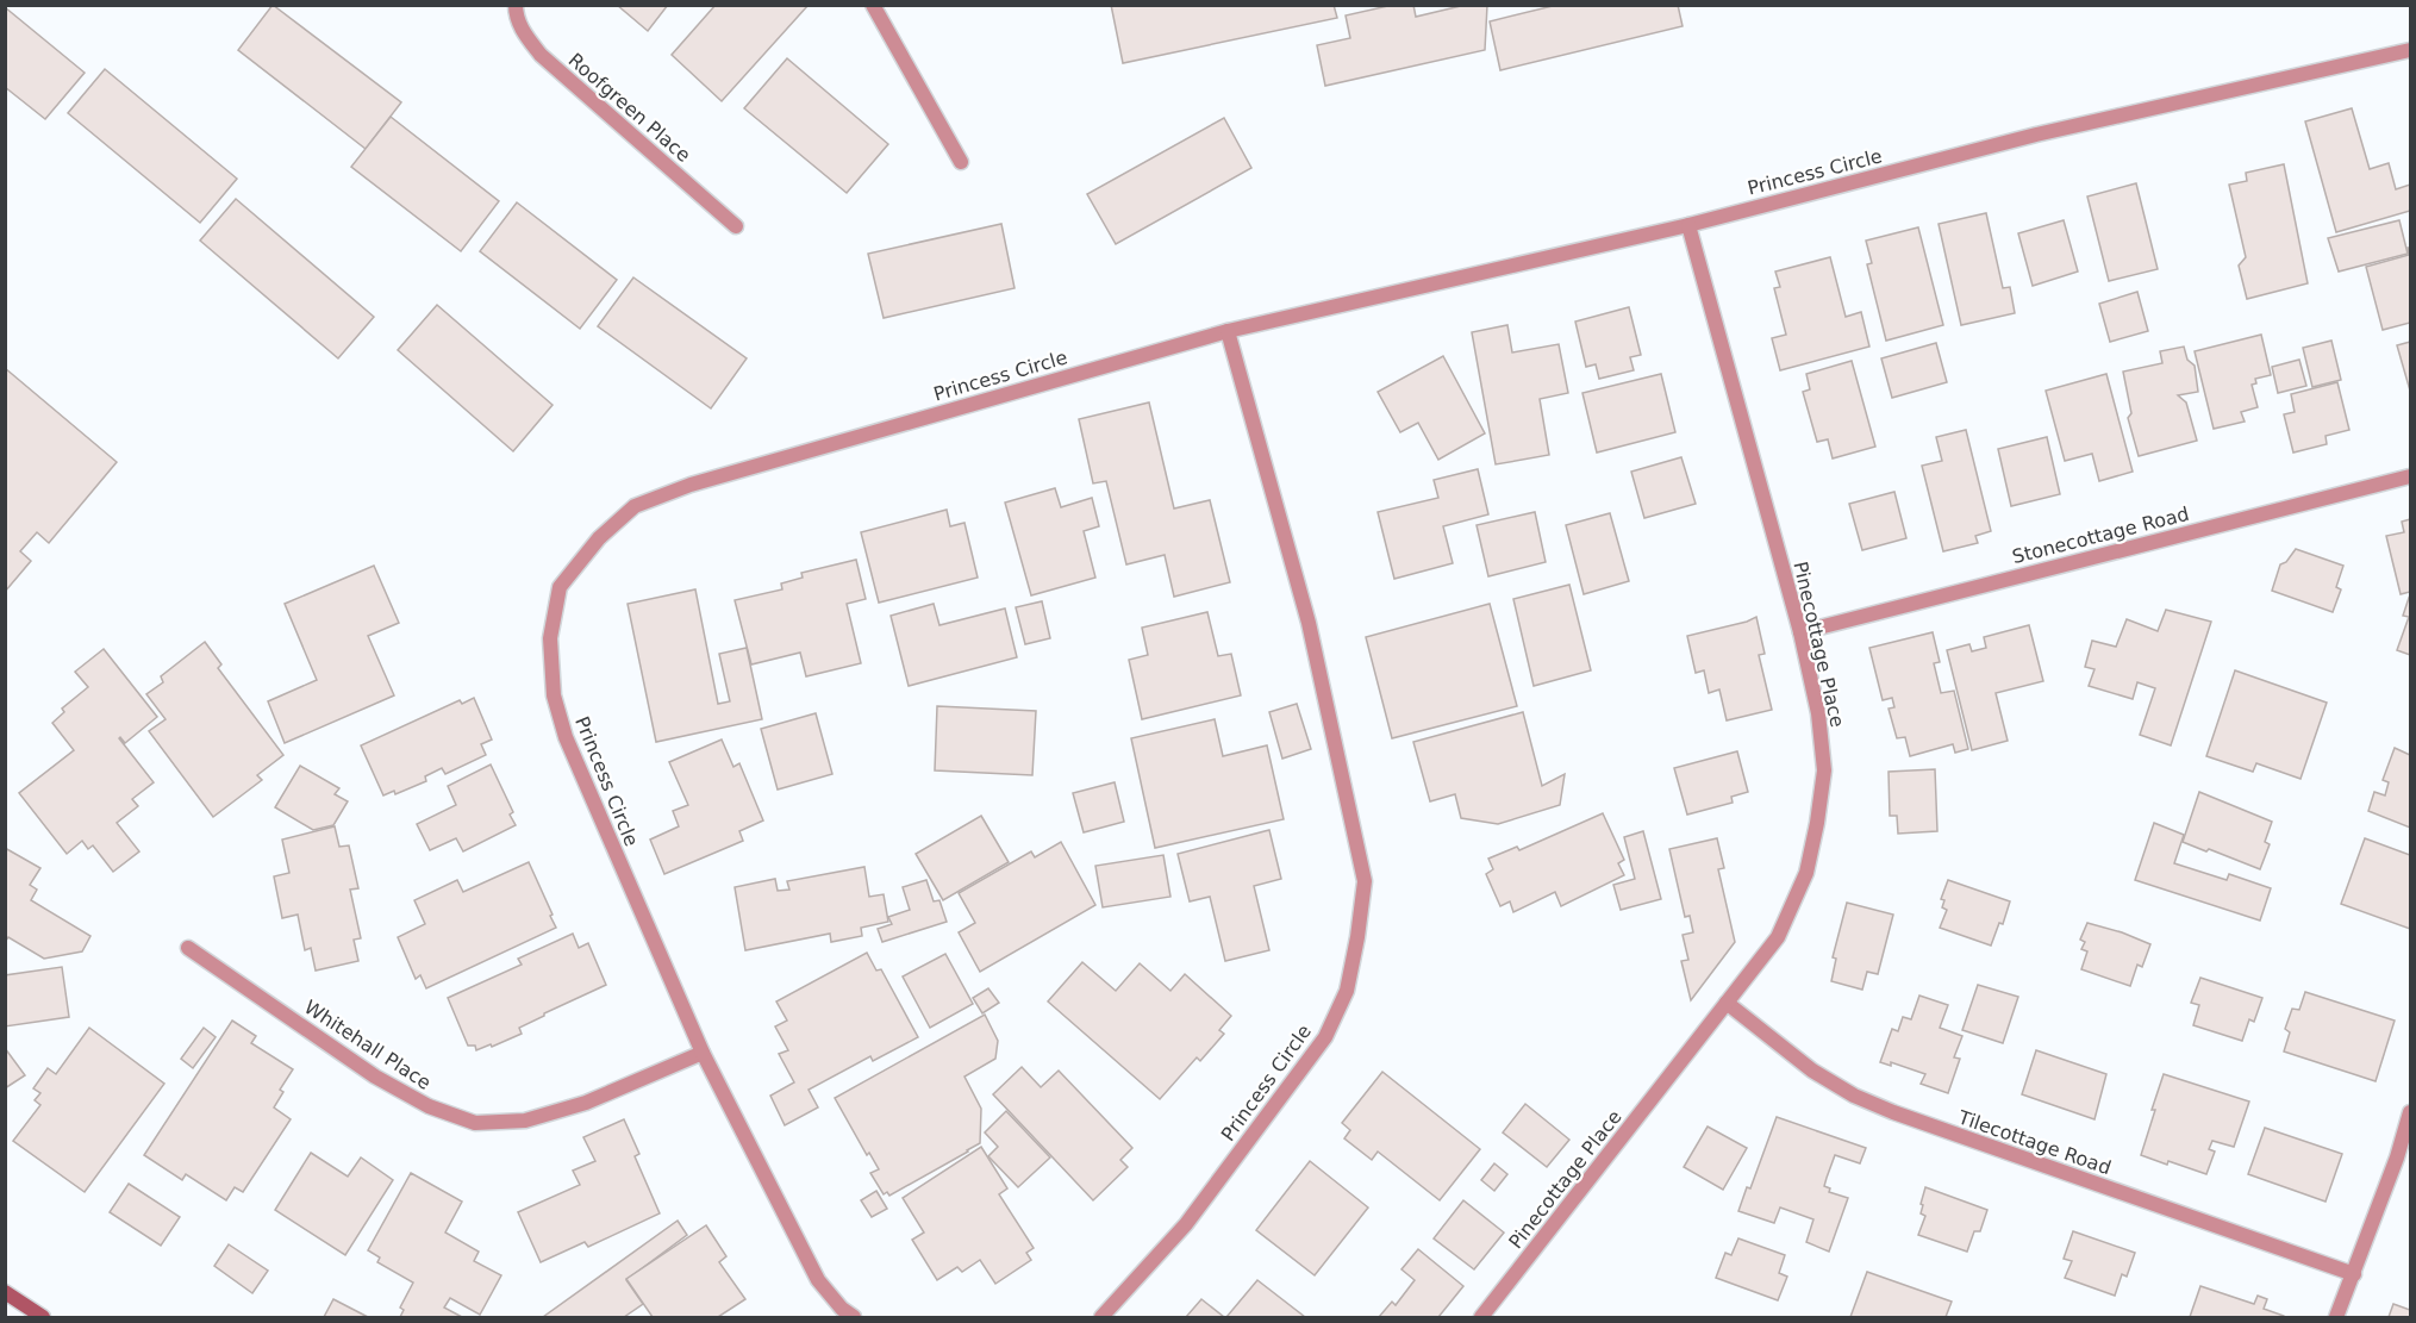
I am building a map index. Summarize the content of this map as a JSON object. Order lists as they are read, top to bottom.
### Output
{
  "streets": {
    "street": [
      "Roofgreen Place",
      "Princess Circle",
      "Stonecottage Road",
      "Pinecottage Place",
      "Whitehall Place",
      "Tilecottage Road"
    ]
  },
  "crossings": [
    ["Princess Circle", "Pinecottage Place"],
    ["Princess Circle", "Whitehall Place"],
    ["Stonecottage Road", "Pinecottage Place"],
    ["Pinecottage Place", "Tilecottage Road"]
  ]
}
